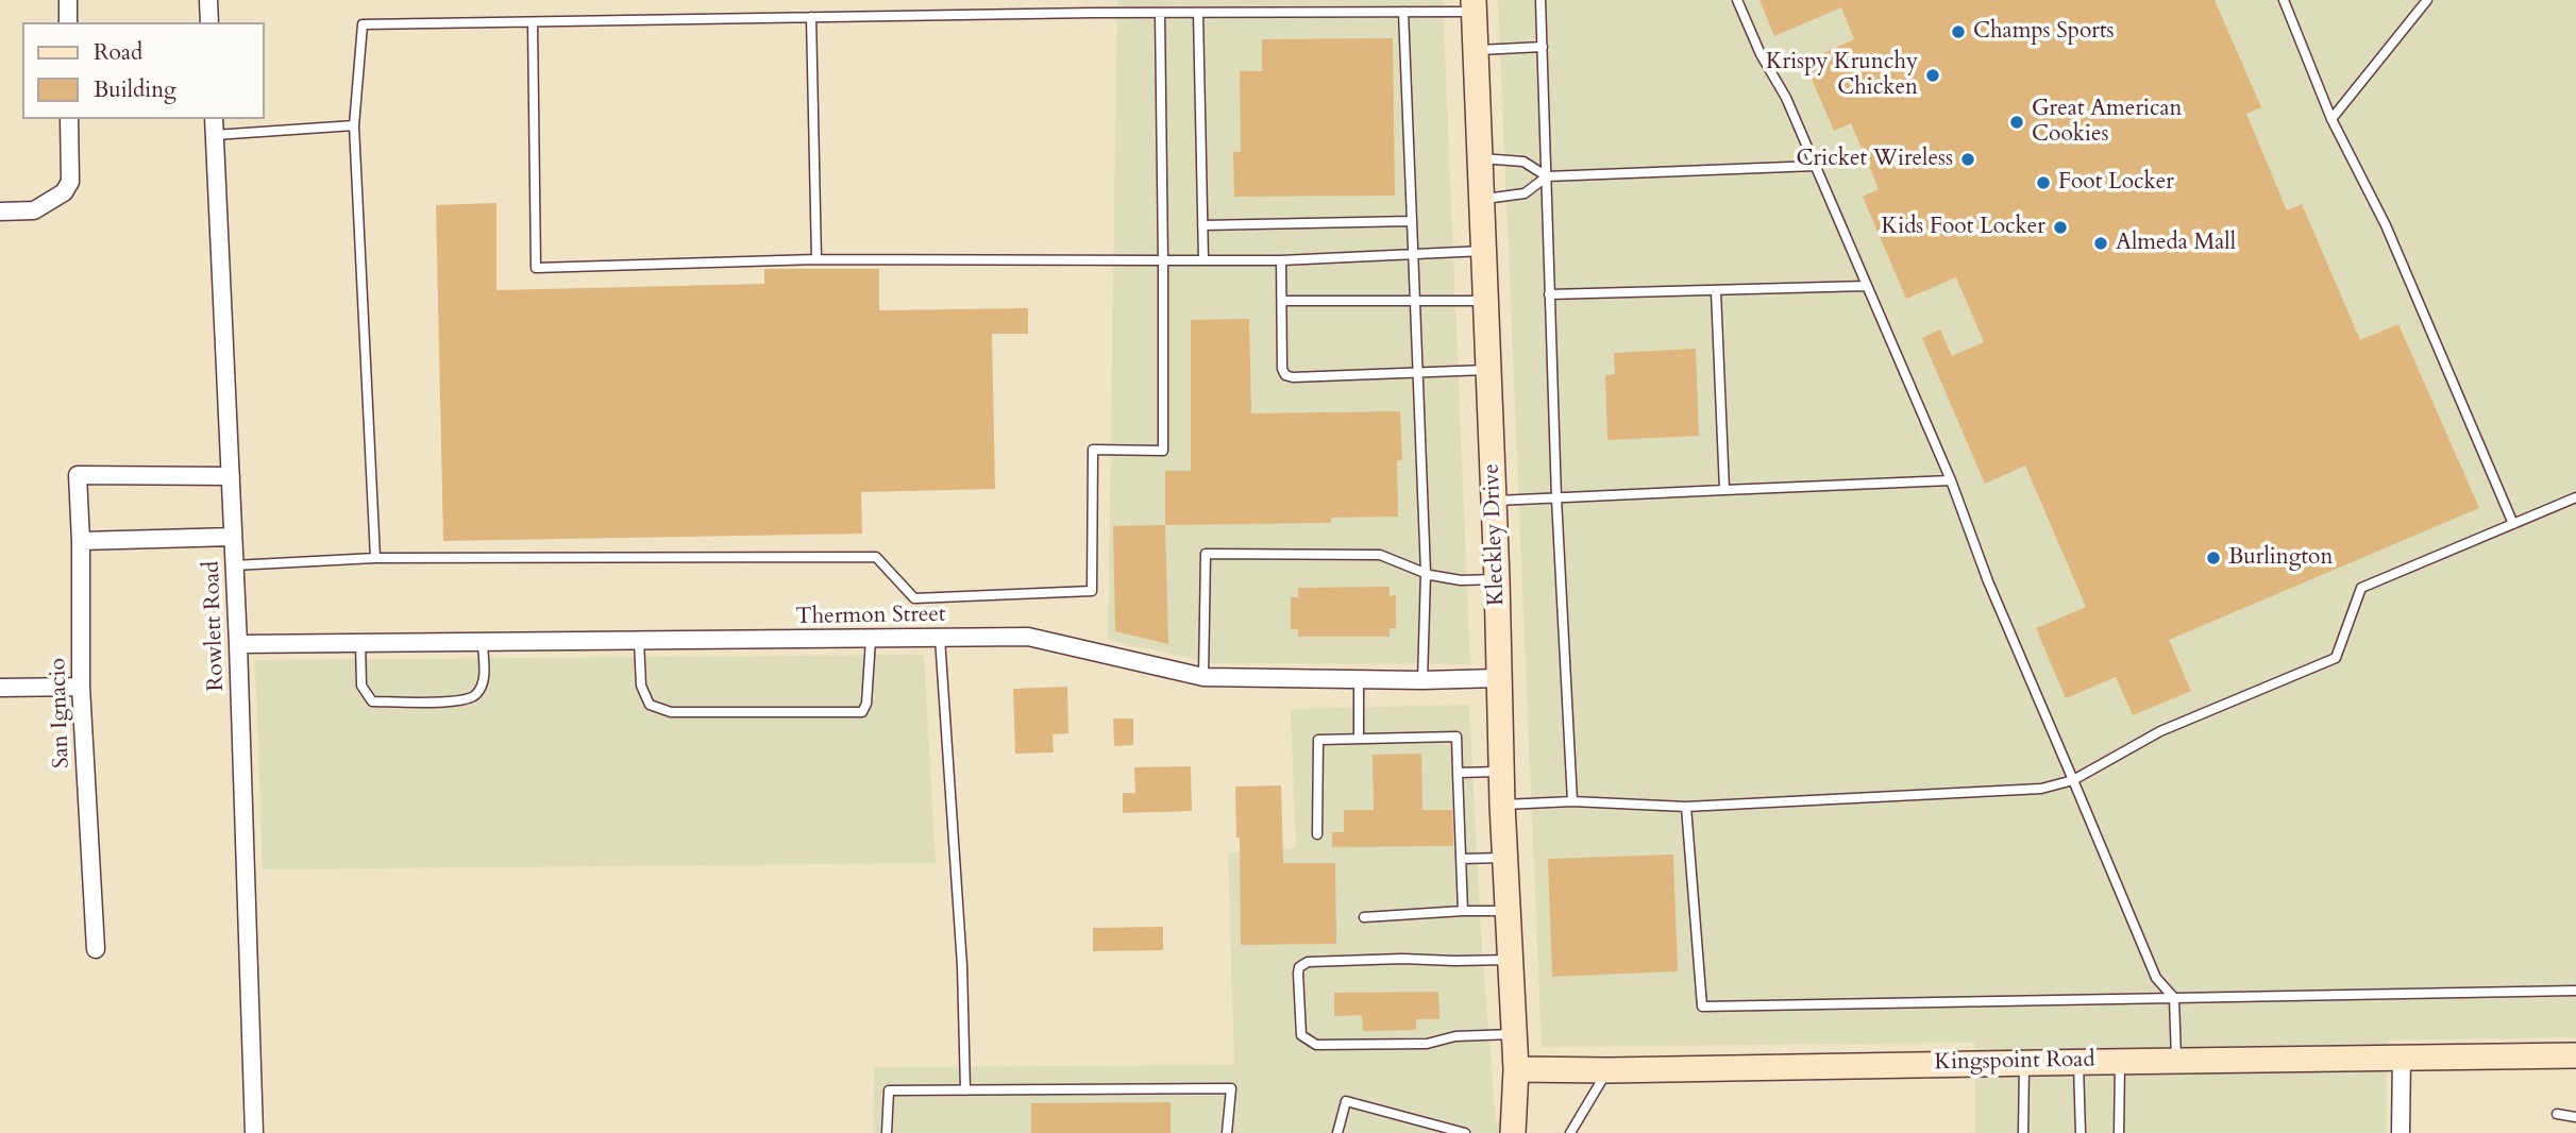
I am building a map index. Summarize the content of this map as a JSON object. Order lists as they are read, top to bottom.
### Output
{
  "streets": {
    "street": [
      "Kleckley Drive",
      "Thermon Street",
      "Rowlett Road",
      "San Ignacio",
      "Kingspoint Road"
    ]
  },
  "crossings": [
    ["Kleckley Drive", "Thermon Street"],
    ["Kleckley Drive", "Kingspoint Road"],
    ["Thermon Street", "Rowlett Road"],
    ["Rowlett Road", "San Ignacio"]
  ],
  "places": [
    "Champs Sports",
    "Krispy Krunchy Chicken",
    "Great American Cookies",
    "Cricket Wireless",
    "Foot Locker",
    "Kids Foot Locker",
    "Almeda Mall",
    "Burlington"
  ],
  "legend": ["Road", "Building"]
}
